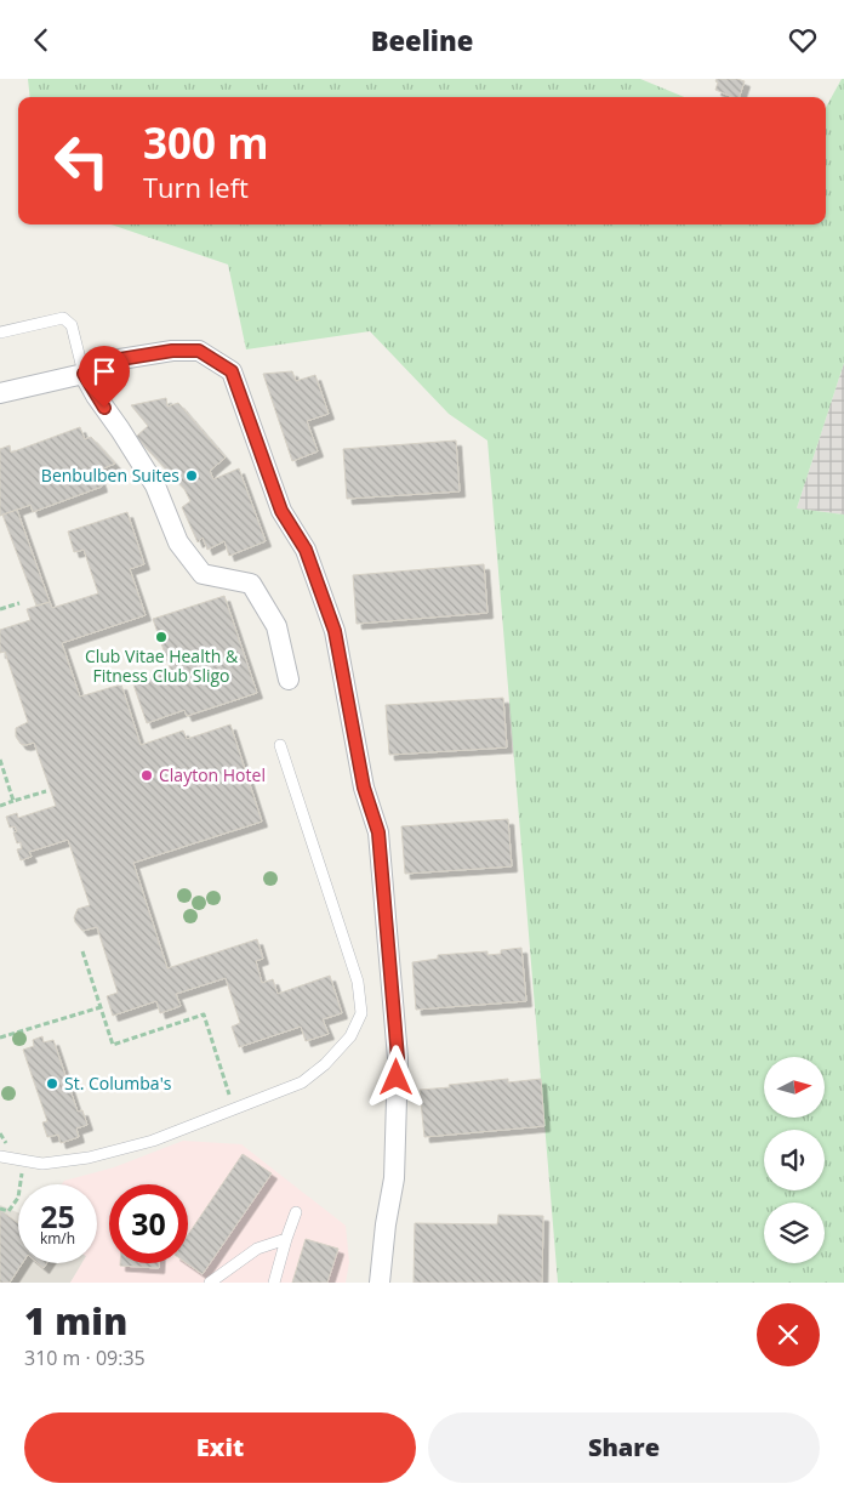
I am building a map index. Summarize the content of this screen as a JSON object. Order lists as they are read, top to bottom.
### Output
{
  "places": [
    "Benbulben Suites",
    "Club Vitae Health & Fitness Club Sligo",
    "Clayton Hotel",
    "St. Columba's"
  ],
  "north": "right",
  "page": {
    "header": "Beeline",
    "turn": ["300 m", "Turn left"],
    "speed": "25 km/h",
    "limit": "30",
    "heading": ["1 min", "310 m · 09:35"],
    "buttons": ["Exit", "Share"]
  }
}
